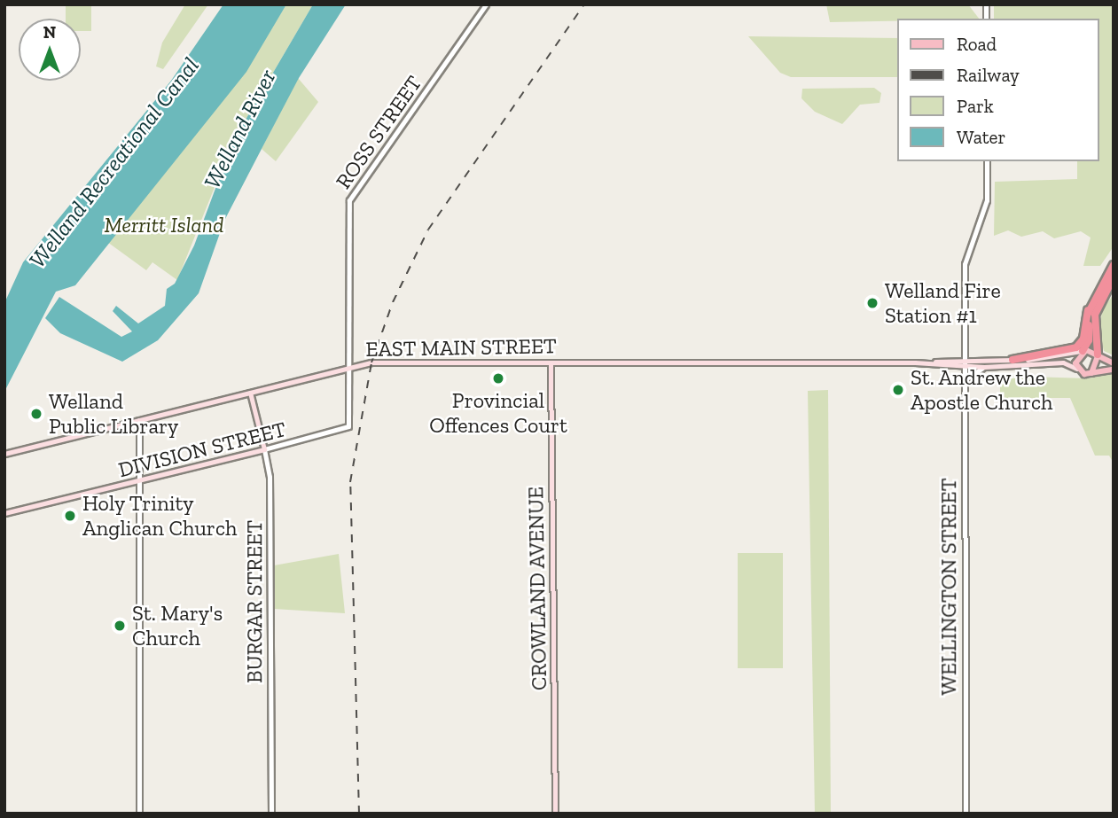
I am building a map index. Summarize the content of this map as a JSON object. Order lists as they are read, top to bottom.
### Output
{
  "streets": {
    "main road": [
      "EAST MAIN STREET",
      "DIVISION STREET",
      "CROWLAND AVENUE",
      "BURGAR STREET"
    ],
    "street": ["ROSS STREET", "WELLINGTON STREET"]
  },
  "crossings": [
    ["ROSS STREET", "EAST MAIN STREET"],
    ["ROSS STREET", "DIVISION STREET"],
    ["EAST MAIN STREET", "DIVISION STREET"],
    ["EAST MAIN STREET", "WELLINGTON STREET"],
    ["EAST MAIN STREET", "CROWLAND AVENUE"],
    ["EAST MAIN STREET", "BURGAR STREET"],
    ["DIVISION STREET", "BURGAR STREET"]
  ],
  "water": ["Welland River", "Welland Recreational Canal"],
  "parks": ["Merritt Island"],
  "places": [
    "Welland Fire Station #1",
    "Provincial Offences Court",
    "St. Andrew the Apostle Church",
    "Welland Public Library",
    "Holy Trinity Anglican Church",
    "St. Mary's Church"
  ],
  "legend": [
    "Road",
    "Railway",
    "Park",
    "Water"
  ],
  "north": "top"
}
